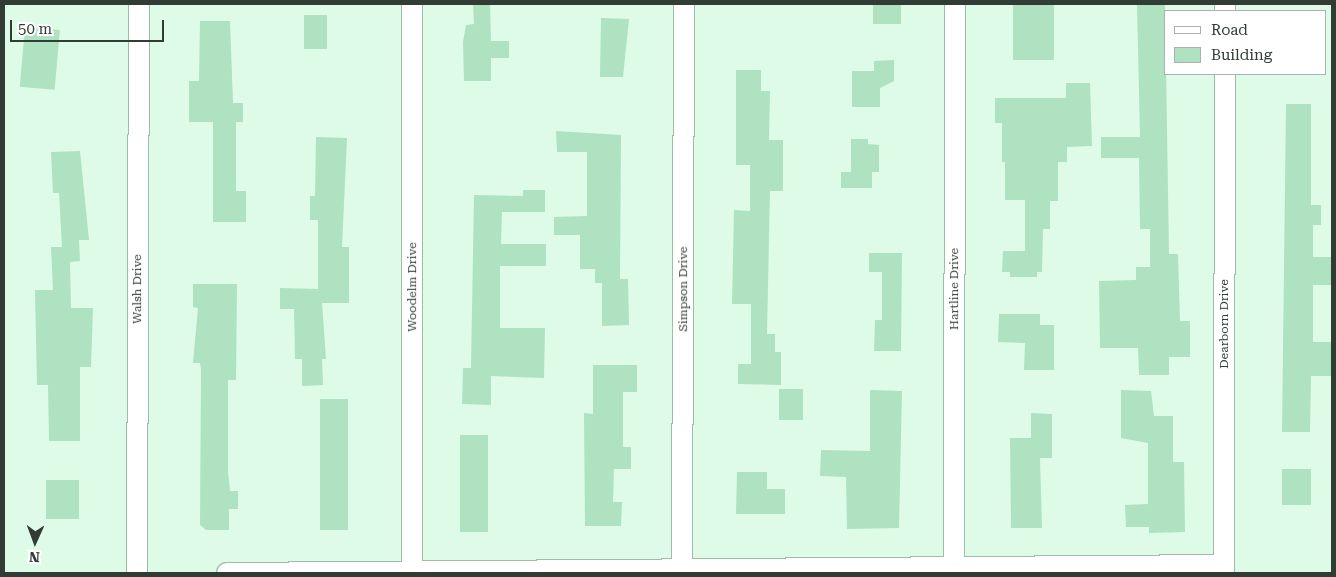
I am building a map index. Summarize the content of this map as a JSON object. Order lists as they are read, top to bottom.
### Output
{
  "streets": {
    "street": [
      "Woodelm Drive",
      "Walsh Drive",
      "Simpson Drive",
      "Hartline Drive",
      "Dearborn Drive"
    ]
  },
  "legend": ["Road", "Building"],
  "scale_bar": "50 m",
  "north": "bottom"
}
